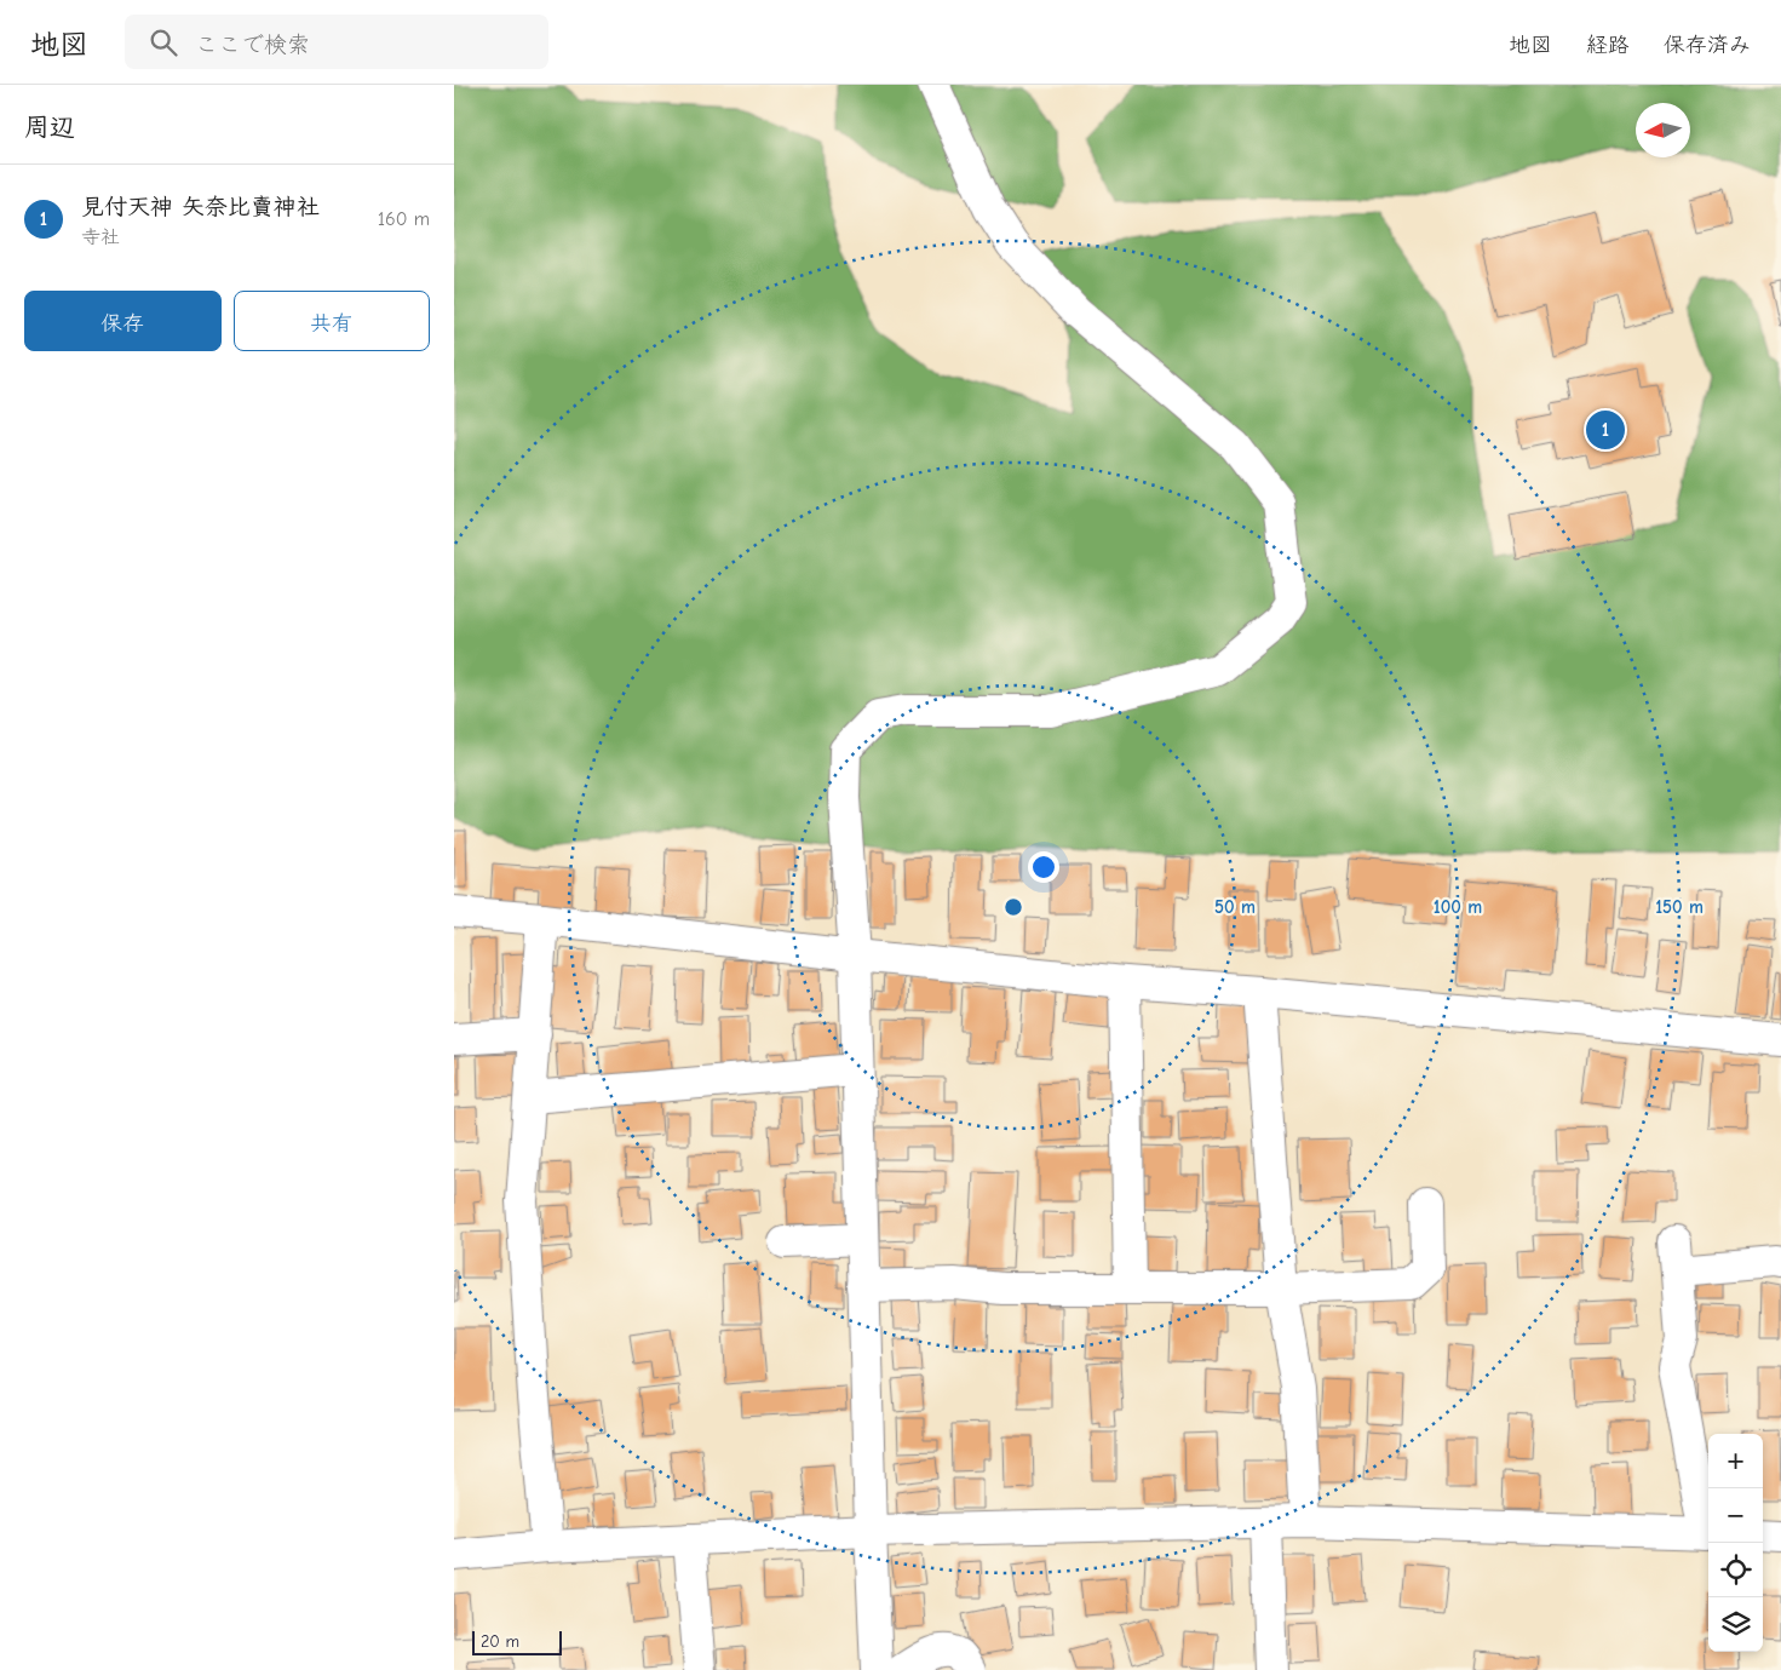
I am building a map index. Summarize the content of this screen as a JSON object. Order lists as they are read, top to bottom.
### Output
{
  "scale_bar": "20 m",
  "north": "left",
  "page": {
    "header": "地図",
    "search": "ここで検索",
    "nav": ["地図", "経路", "保存済み"],
    "heading": "周辺",
    "list": [
      {
        "mark": "1",
        "name": "見付天神 矢奈比賣神社",
        "note": "寺社",
        "value": "160 m"
      }
    ],
    "buttons": ["保存", "共有"],
    "pins": "1",
    "map_buttons": ["+", "−"],
    "scale": "20 m"
  },
  "rings": ["50 m", "100 m", "150 m"]
}
